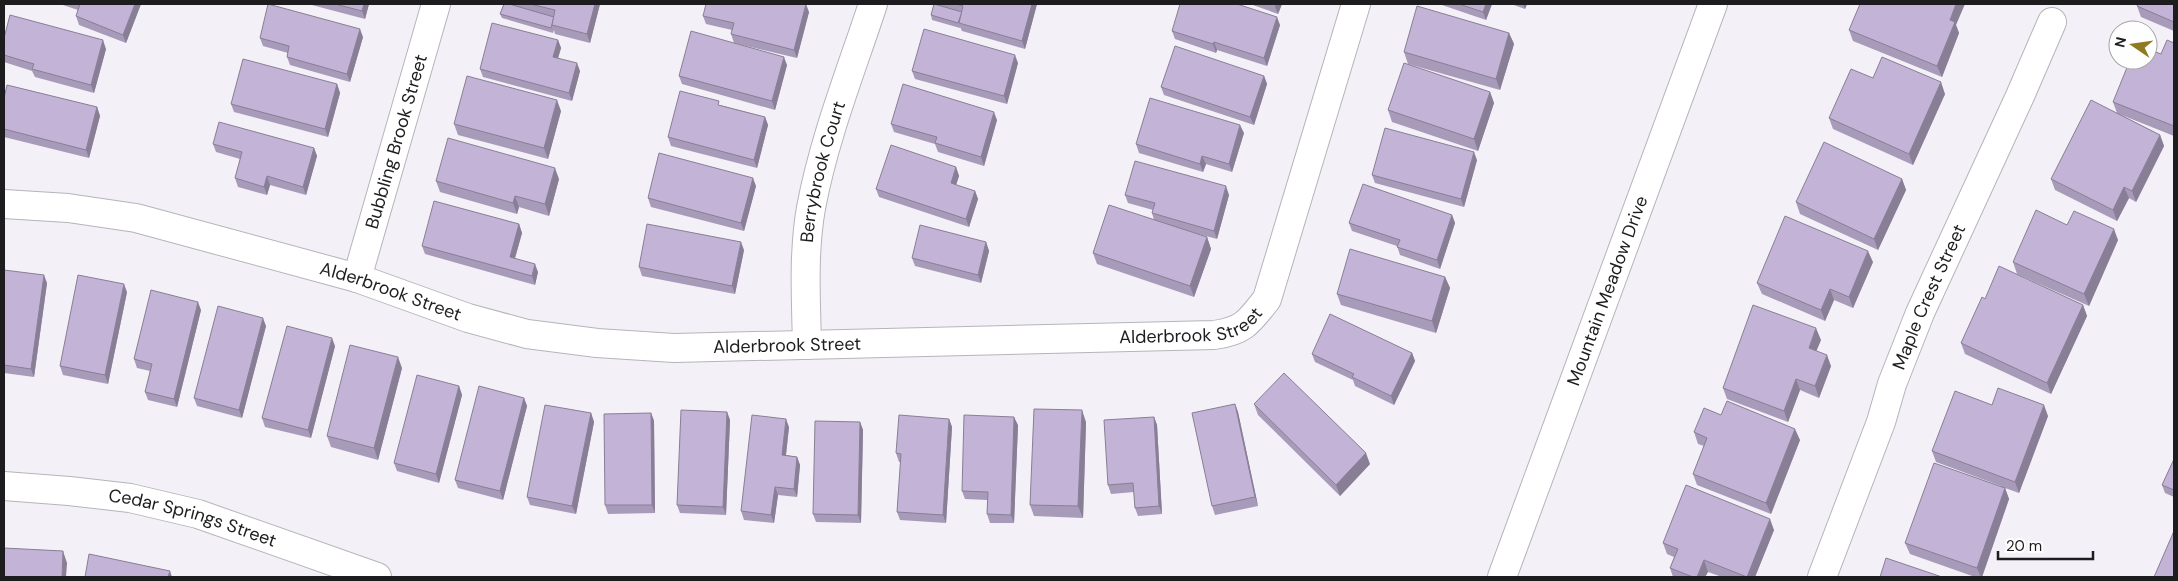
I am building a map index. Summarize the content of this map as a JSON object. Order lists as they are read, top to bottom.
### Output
{
  "streets": {
    "street": [
      "Bubbling Brook Street",
      "Berrybrook Court",
      "Mountain Meadow Drive",
      "Alderbrook Street",
      "Maple Crest Street",
      "Cedar Springs Street"
    ]
  },
  "crossings": [
    ["Bubbling Brook Street", "Alderbrook Street"],
    ["Berrybrook Court", "Alderbrook Street"]
  ],
  "scale_bar": "20 m",
  "north": "left"
}
